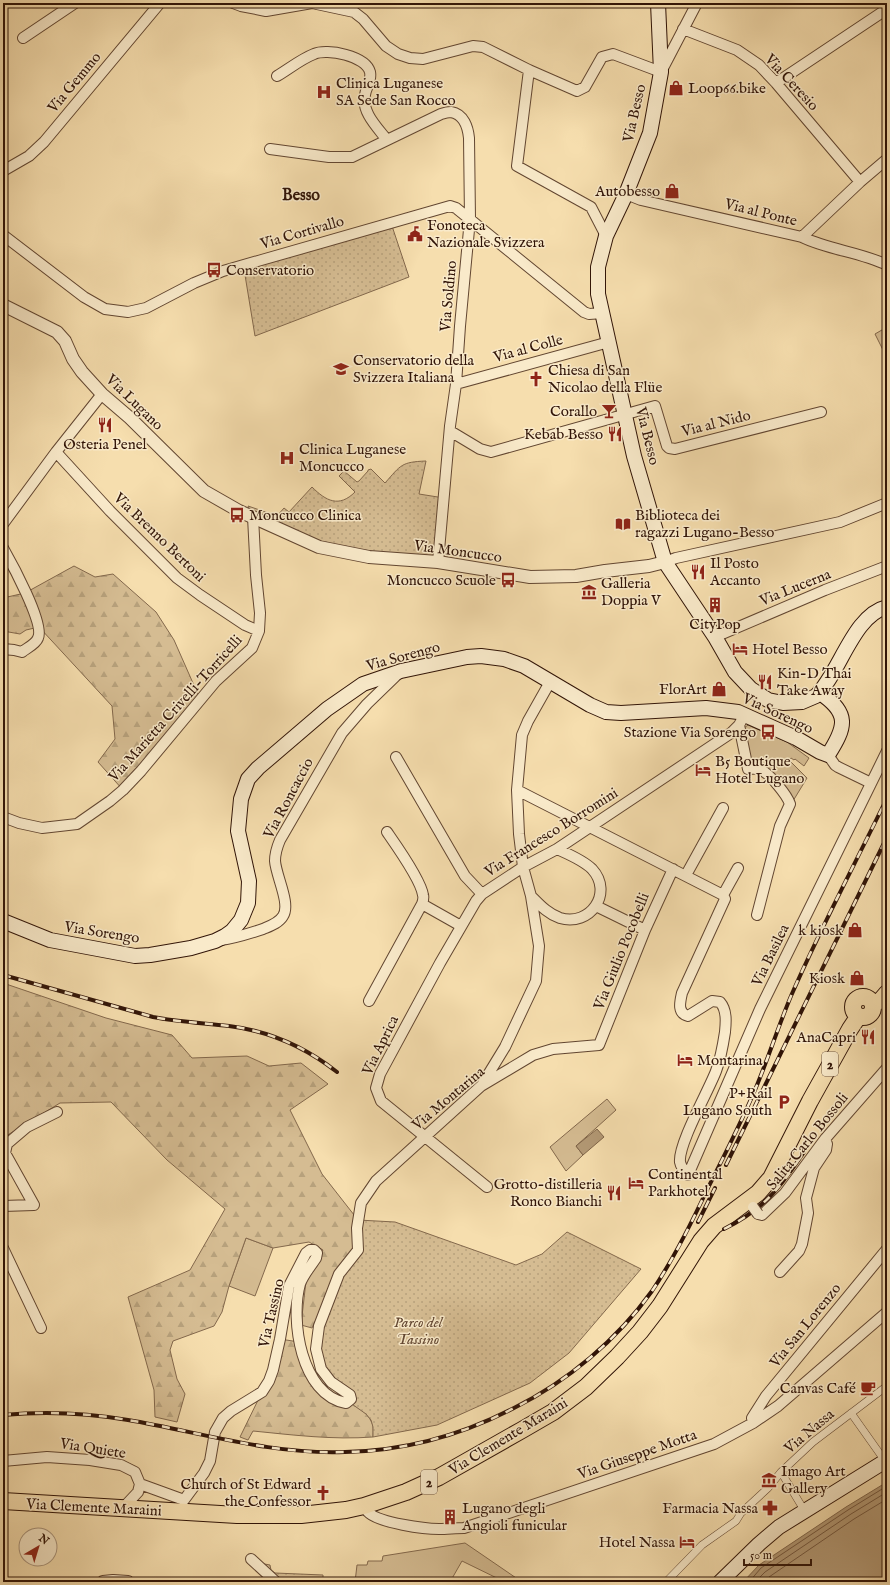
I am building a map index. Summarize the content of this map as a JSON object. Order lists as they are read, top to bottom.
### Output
{
  "streets": {
    "main road": [
      "Via Besso",
      "Via Sorengo",
      "2",
      "Via Clemente Maraini"
    ],
    "street": [
      "Via Gemmo",
      "Via Ceresio",
      "Via al Ponte",
      "Via Cortivallo",
      "Via Soldino",
      "Via al Colle",
      "Via Lugano",
      "Via al Nido",
      "Via Brenno Bertoni",
      "Via Moncucco",
      "Via Lucerna",
      "Via Marietta Crivelli-Torricelli",
      "Via Roncaccio",
      "Via Francesco Borromini",
      "Via Giulio Pocobelli",
      "Via Basilea",
      "Via Aprica",
      "Via Montarina",
      "Salita Carlo Bossoli",
      "Via Tassino",
      "Via San Lorenzo",
      "Via Nassa",
      "Via Quiete",
      "Via Giuseppe Motta"
    ]
  },
  "crossings": [
    ["Via Besso", "Via al Ponte"],
    ["Via Besso", "Via Cortivallo"],
    ["Via Besso", "Via al Colle"],
    ["Via Besso", "Via al Nido"],
    ["Via Besso", "Via Moncucco"],
    ["Via Besso", "Via Lucerna"],
    ["Via Cortivallo", "Via Soldino"],
    ["Via Soldino", "Via al Colle"],
    ["Via Soldino", "Via Moncucco"],
    ["Via Lugano", "Via Moncucco"],
    ["Via Brenno Bertoni", "Via Marietta Crivelli-Torricelli"],
    ["Via Sorengo", "Via Roncaccio"],
    ["Via Sorengo", "Via Francesco Borromini"],
    ["Via Francesco Borromini", "Via Aprica"],
    ["Via Giulio Pocobelli", "Via Montarina"],
    ["Via Aprica", "Via Montarina"],
    ["Via Montarina", "Via Tassino"],
    ["Salita Carlo Bossoli", "Via Clemente Maraini"],
    ["Via Tassino", "Via Clemente Maraini"],
    ["Via San Lorenzo", "Via Giuseppe Motta"],
    ["Via Clemente Maraini", "Via Quiete"],
    ["Via Clemente Maraini", "Via Giuseppe Motta"]
  ],
  "districts": ["Besso"],
  "parks": ["Parco del Tassino"],
  "places": {
    "shop": [
      "Loop66.bike",
      "Autobesso",
      "FlorArt",
      "k kiosk",
      "Kiosk"
    ],
    "hospital": ["Clinica Luganese SA Sede San Rocco", "Clinica Luganese Moncucco"],
    "public building": ["Fonoteca Nazionale Svizzera"],
    "bus stop": [
      "Conservatorio",
      "Moncucco Clinica",
      "Moncucco Scuole",
      "Stazione Via Sorengo"
    ],
    "school or university": ["Conservatorio della Svizzera Italiana"],
    "church": ["Chiesa di San Nicolao della Flüe", "Church of St Edward the Confessor"],
    "bar": ["Corallo"],
    "restaurant": [
      "Osteria Penel",
      "Kebab Besso",
      "Il Posto Accanto",
      "Kin-D Thai Take Away",
      "AnaCapri",
      "Grotto-distilleria Ronco Bianchi"
    ],
    "library": ["Biblioteca dei ragazzi Lugano-Besso"],
    "museum": ["Galleria Doppia V", "Imago Art Gallery"],
    "building": ["CityPop", "Lugano degli Angioli funicular"],
    "hotel": [
      "Hotel Besso",
      "B5 Boutique Hotel Lugano",
      "Montarina",
      "Continental Parkhotel",
      "Hotel Nassa"
    ],
    "parking": ["P+Rail Lugano South"],
    "cafe": ["Canvas Café"],
    "pharmacy": ["Farmacia Nassa"]
  },
  "scale_bar": "50 m",
  "north": "top right"
}
